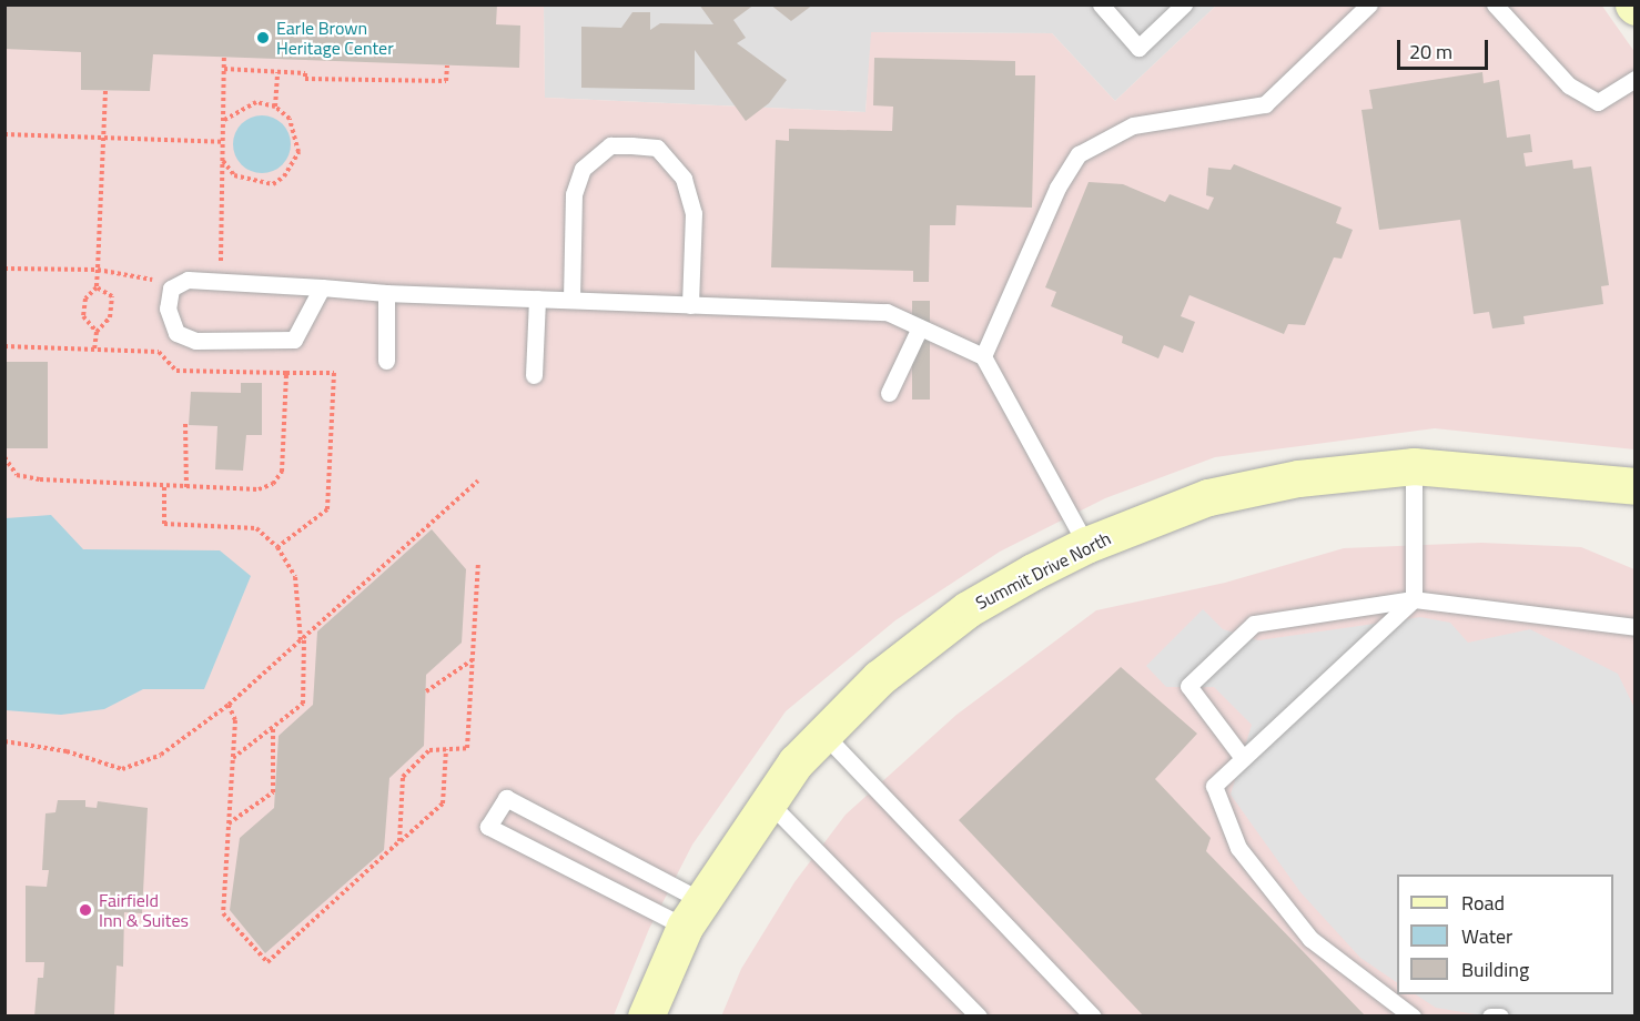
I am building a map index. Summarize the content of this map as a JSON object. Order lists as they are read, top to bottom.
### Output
{
  "streets": {
    "street": ["Summit Drive North"]
  },
  "places": ["Earle Brown Heritage Center", "Fairfield Inn & Suites"],
  "legend": ["Road", "Water", "Building"],
  "scale_bar": "20 m"
}
